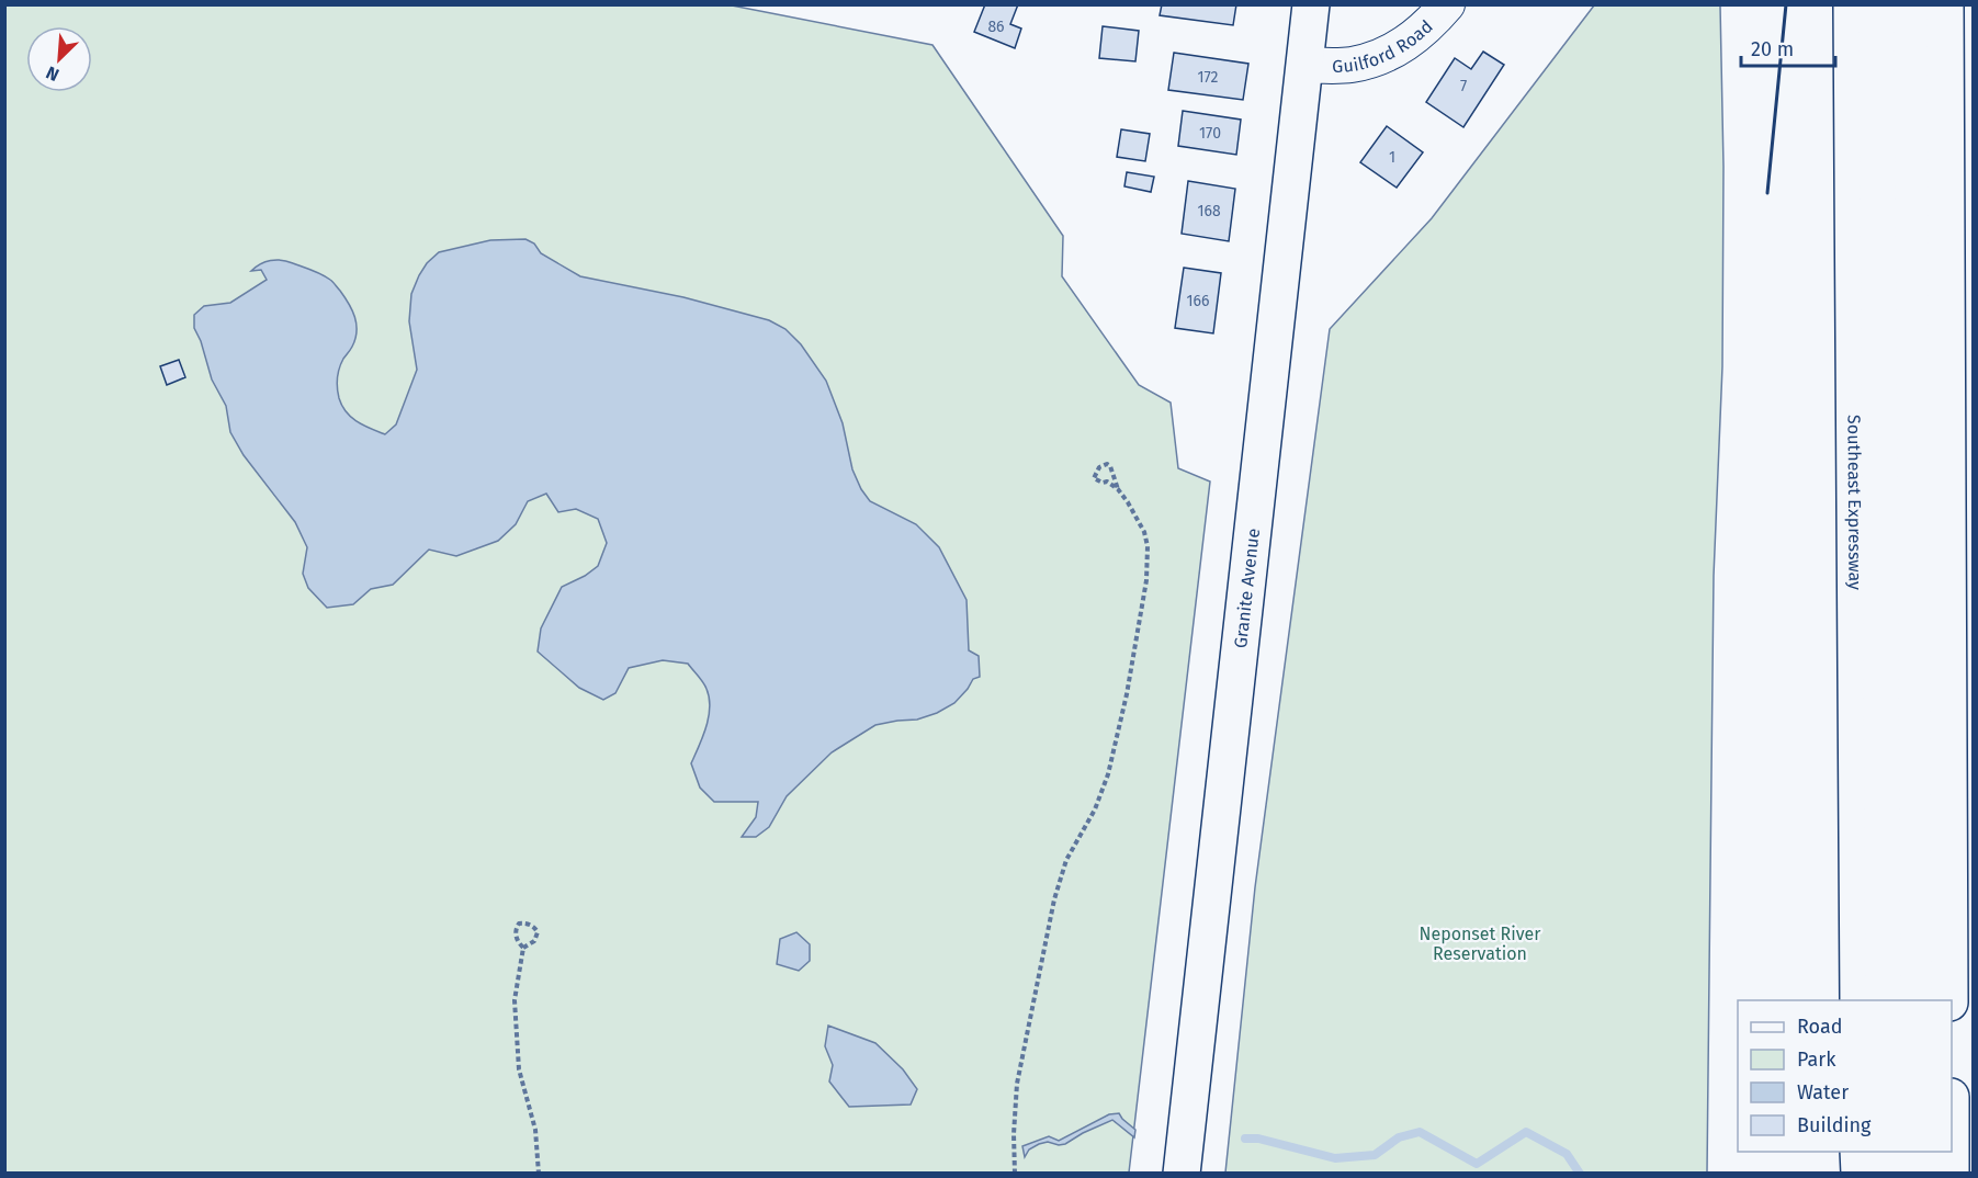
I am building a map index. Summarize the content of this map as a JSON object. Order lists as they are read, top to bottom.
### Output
{
  "streets": {
    "main road": ["Southeast Expressway", "Granite Avenue"],
    "street": ["Guilford Road"]
  },
  "crossings": [
    ["Guilford Road", "Granite Avenue"]
  ],
  "parks": ["Neponset River Reservation"],
  "house_numbers": [
    "86",
    "172",
    "7",
    "170",
    "1",
    "168",
    "166"
  ],
  "legend": [
    "Road",
    "Park",
    "Water",
    "Building"
  ],
  "scale_bar": "20 m",
  "north": "bottom left"
}
